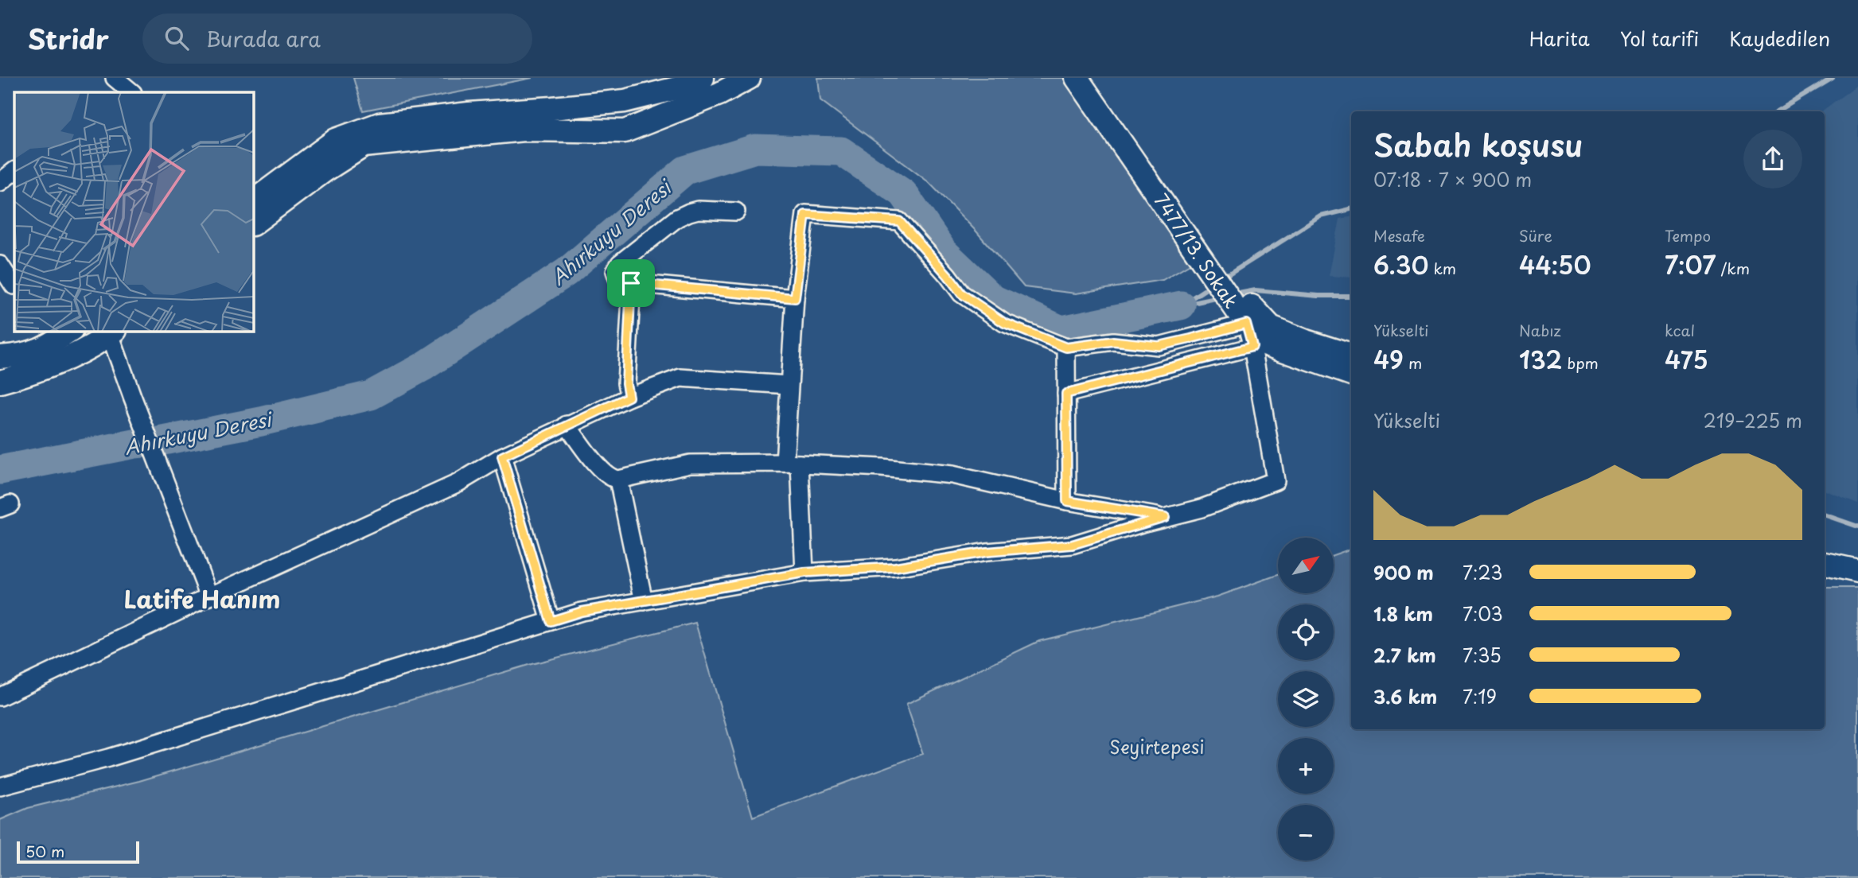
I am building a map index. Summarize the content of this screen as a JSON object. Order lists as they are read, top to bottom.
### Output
{
  "streets": {
    "main road": ["7477/13. Sokak"]
  },
  "districts": ["Latife Hanım"],
  "water": ["Ahırkuyu Deresi"],
  "parks": ["Seyirtepesi"],
  "scale_bar": "50 m",
  "north": "top right",
  "page": {
    "header": "Stridr",
    "search": "Burada ara",
    "nav": ["Harita", "Yol tarifi", "Kaydedilen"],
    "heading": ["Sabah koşusu", "07:18 · 7 × 900 m"],
    "stats": [
      ["Mesafe", "6.30 km"],
      ["Süre", "44:50"],
      ["Tempo", "7:07 /km"],
      ["Yükselti", "49 m"],
      ["Nabız", "132 bpm"],
      ["kcal", "475"]
    ],
    "chart": ["Yükselti", "219–225 m"],
    "map_buttons": ["+", "−"],
    "list": [
      {
        "name": "900 m",
        "note": "7:23"
      },
      {
        "name": "1.8 km",
        "note": "7:03"
      },
      {
        "name": "2.7 km",
        "note": "7:35"
      },
      {
        "name": "3.6 km",
        "note": "7:19"
      }
    ],
    "scale": "50 m"
  }
}
